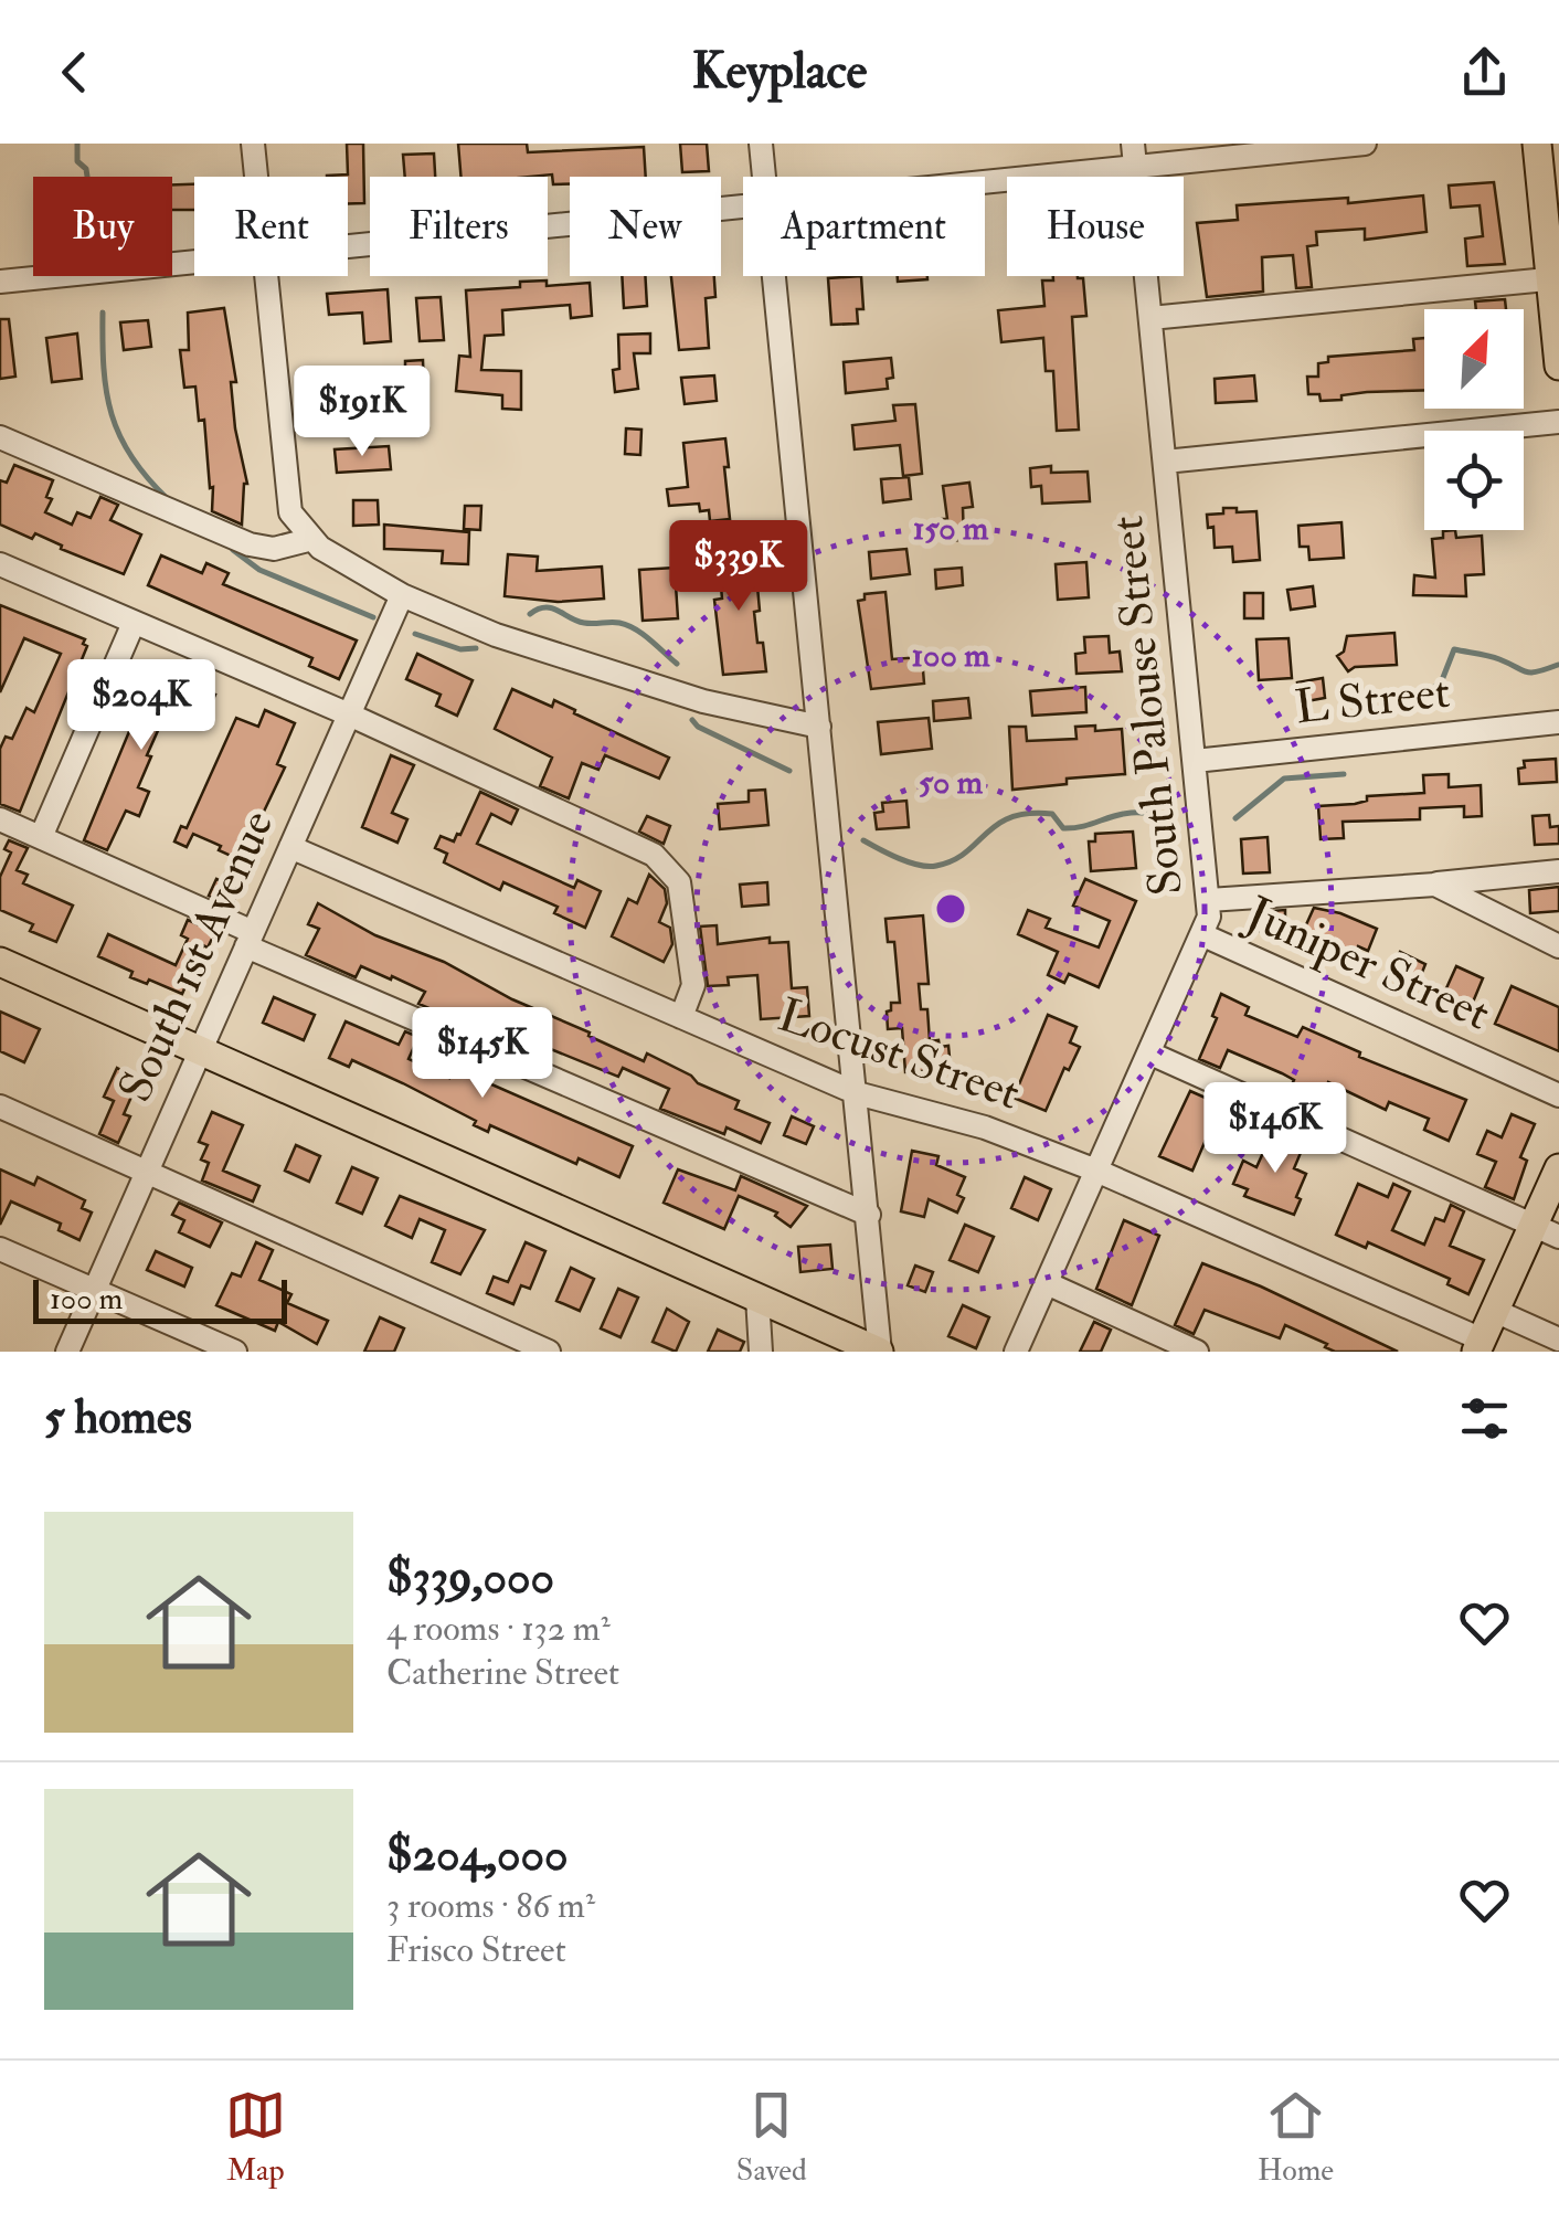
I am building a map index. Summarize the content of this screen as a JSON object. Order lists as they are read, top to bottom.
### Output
{
  "streets": {
    "street": [
      "L Street",
      "South Palouse Street",
      "South 1st Avenue",
      "Juniper Street",
      "Locust Street"
    ]
  },
  "crossings": [
    ["L Street", "South Palouse Street"],
    ["South Palouse Street", "Juniper Street"],
    ["South Palouse Street", "Locust Street"],
    ["South 1st Avenue", "Locust Street"]
  ],
  "scale_bar": "100 m",
  "north": "top right",
  "page": {
    "header": "Keyplace",
    "chip": [
      "Buy",
      "Rent",
      "Filters",
      "New",
      "Apartment",
      "House"
    ],
    "price": [
      "$191K",
      "$339K",
      "$204K",
      "$145K",
      "$146K"
    ],
    "scale": "100 m",
    "heading": "5 homes",
    "list": [
      {
        "name": "$339,000",
        "note": "4 rooms · 132 m² · Catherine Street"
      },
      {
        "name": "$204,000",
        "note": "3 rooms · 86 m² · Frisco Street"
      }
    ],
    "tabs": ["Map", "Saved", "Home"]
  },
  "rings": ["150 m", "100 m", "50 m"]
}
